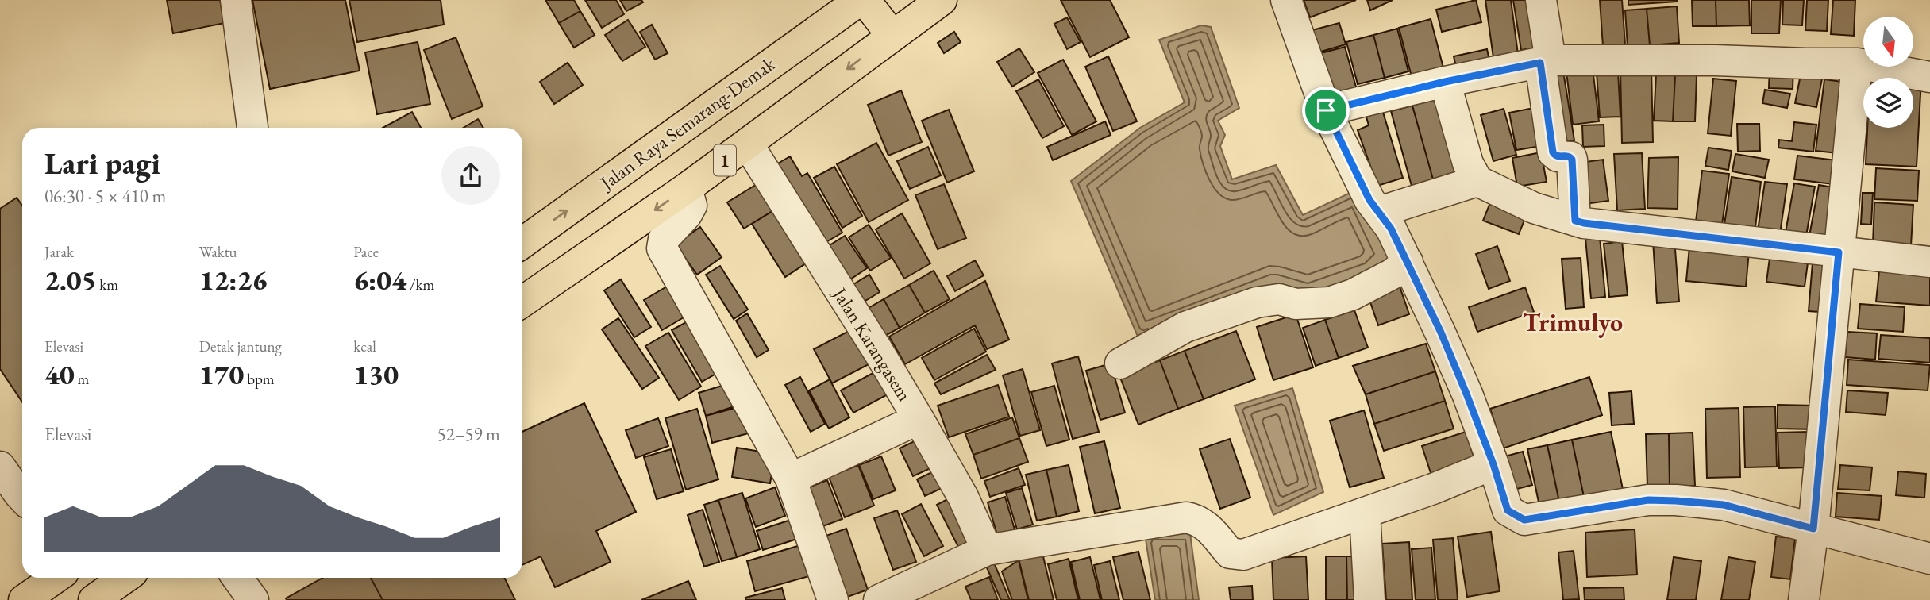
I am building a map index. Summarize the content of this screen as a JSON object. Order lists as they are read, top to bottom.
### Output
{
  "streets": {
    "main road": ["Jalan Raya Semarang-Demak", "1"],
    "street": ["Jalan Karangasem"]
  },
  "crossings": [
    ["1", "Jalan Karangasem"]
  ],
  "districts": ["Trimulyo"],
  "north": "bottom",
  "page": {
    "heading": ["Lari pagi", "06:30 · 5 × 410 m"],
    "stats": [
      ["Jarak", "2.05 km"],
      ["Waktu", "12:26"],
      ["Pace", "6:04 /km"],
      ["Elevasi", "40 m"],
      ["Detak jantung", "170 bpm"],
      ["kcal", "130"]
    ],
    "chart": ["Elevasi", "52–59 m"]
  }
}
